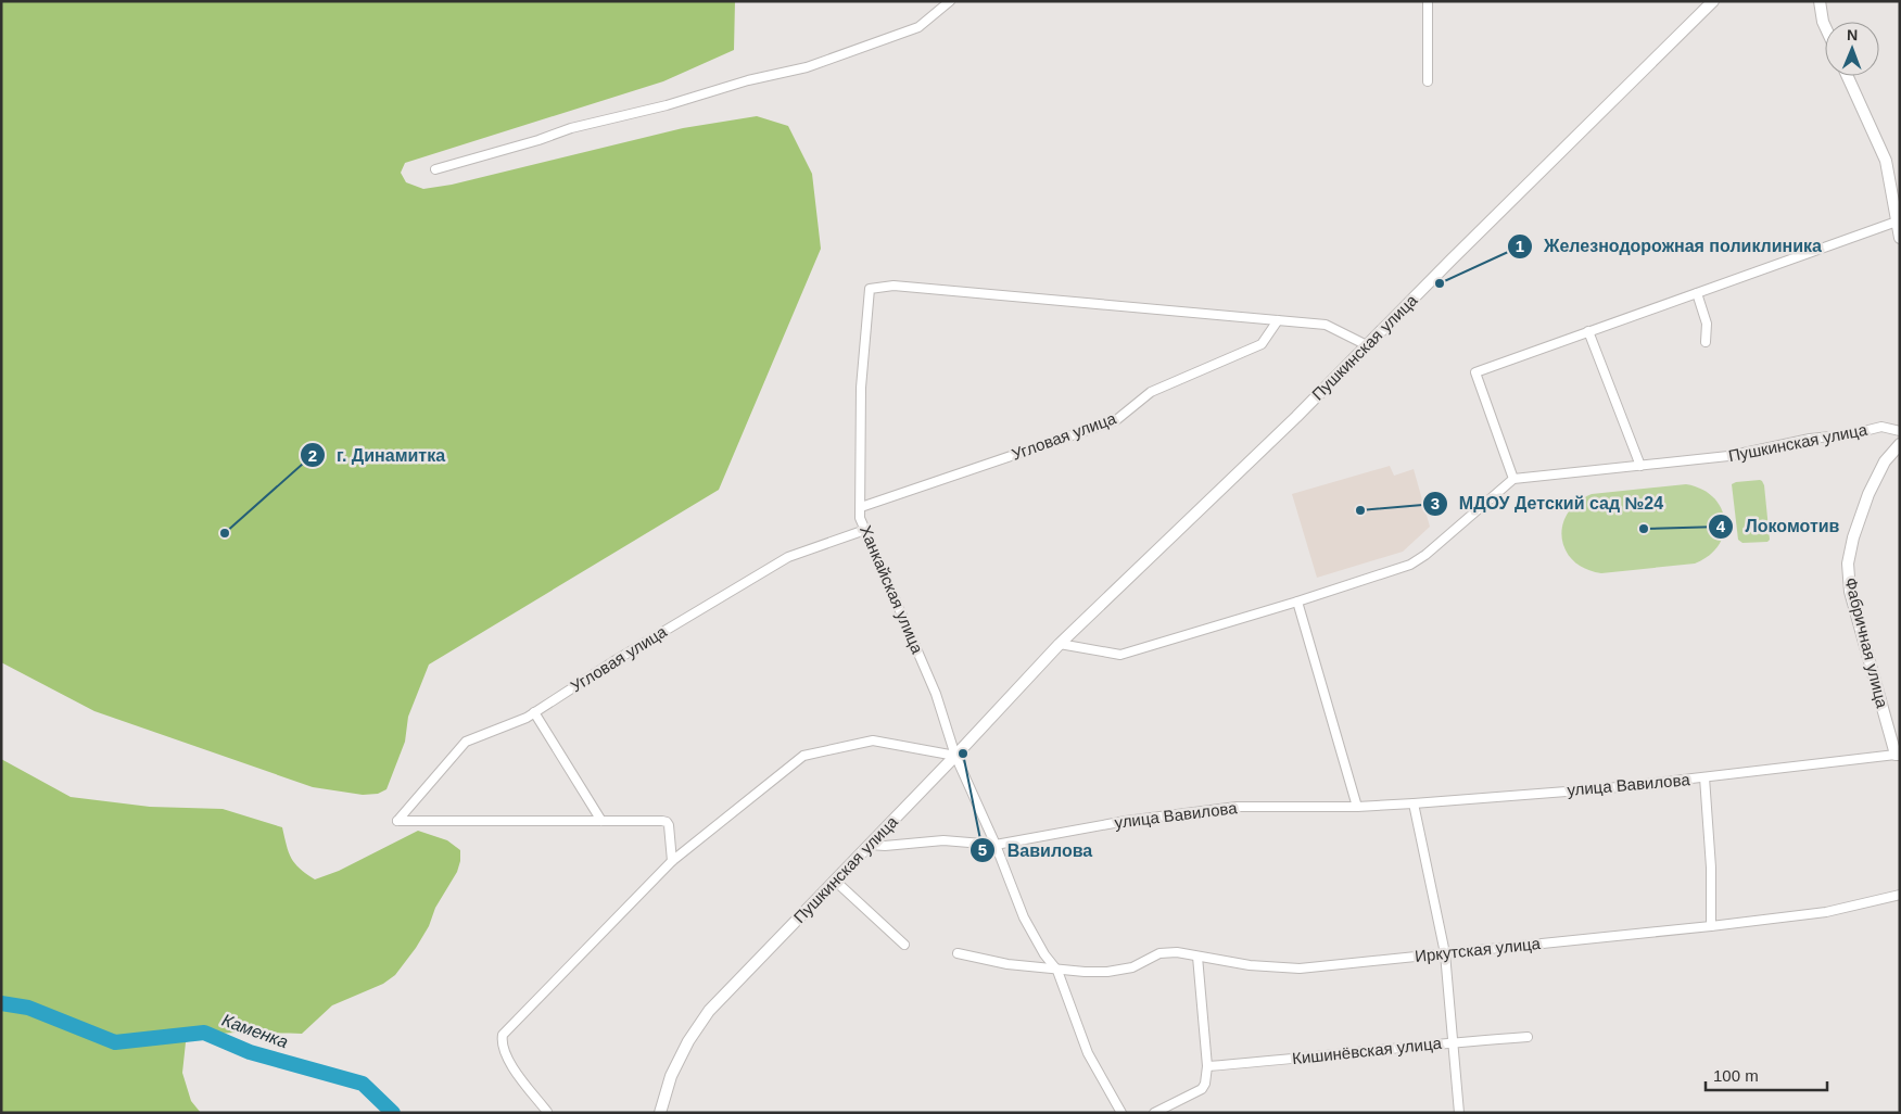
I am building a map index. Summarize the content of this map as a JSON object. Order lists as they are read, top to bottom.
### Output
{
  "streets": {
    "main road": ["Пушкинская улица", "Фабричная улица"],
    "street": [
      "Угловая улица",
      "Ханкайская улица",
      "улица Вавилова",
      "Иркутская улица",
      "Кишинёвская улица"
    ]
  },
  "crossings": [
    ["Пушкинская улица", "Ханкайская улица"],
    ["Пушкинская улица", "улица Вавилова"],
    ["Угловая улица", "Ханкайская улица"],
    ["Ханкайская улица", "улица Вавилова"],
    ["Фабричная улица", "улица Вавилова"]
  ],
  "water": ["Каменка"],
  "places": [
    "Железнодорожная поликлиника",
    "МДОУ Детский сад №24",
    "Локомотив",
    "г. Динамитка",
    "Вавилова"
  ],
  "scale_bar": "100 m",
  "north": "top"
}
